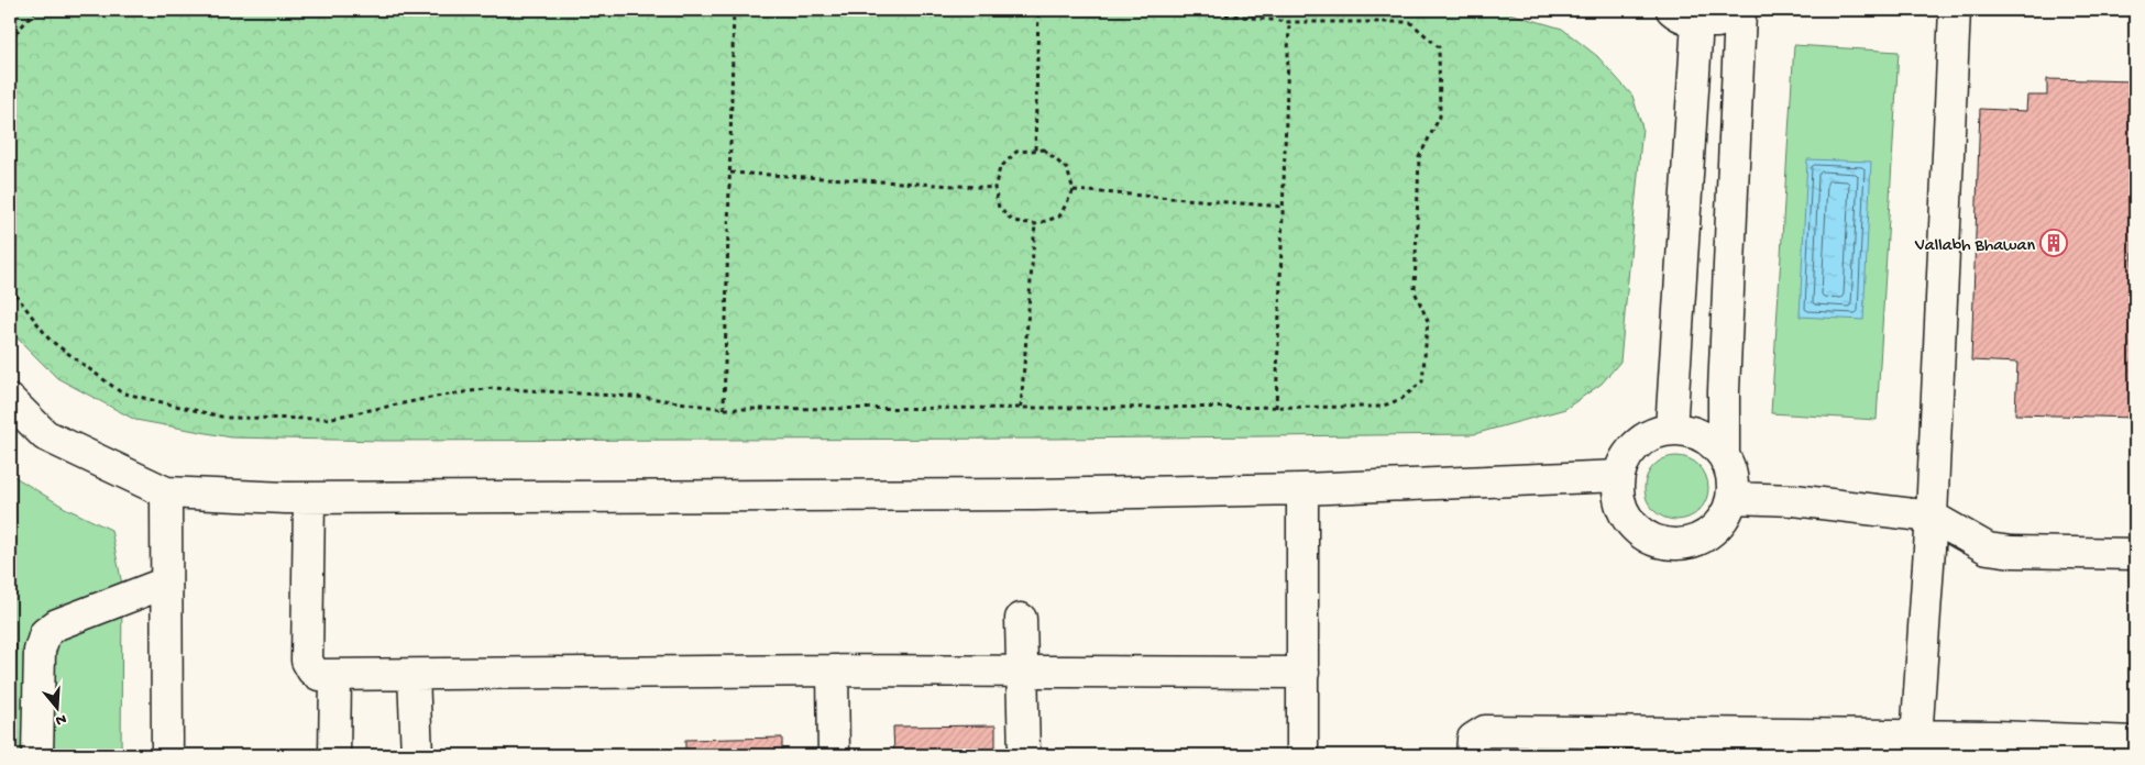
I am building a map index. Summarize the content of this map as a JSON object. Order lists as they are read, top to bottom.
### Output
{
  "places": {
    "building": ["Vallabh Bhawan"]
  },
  "north": "bottom"
}
